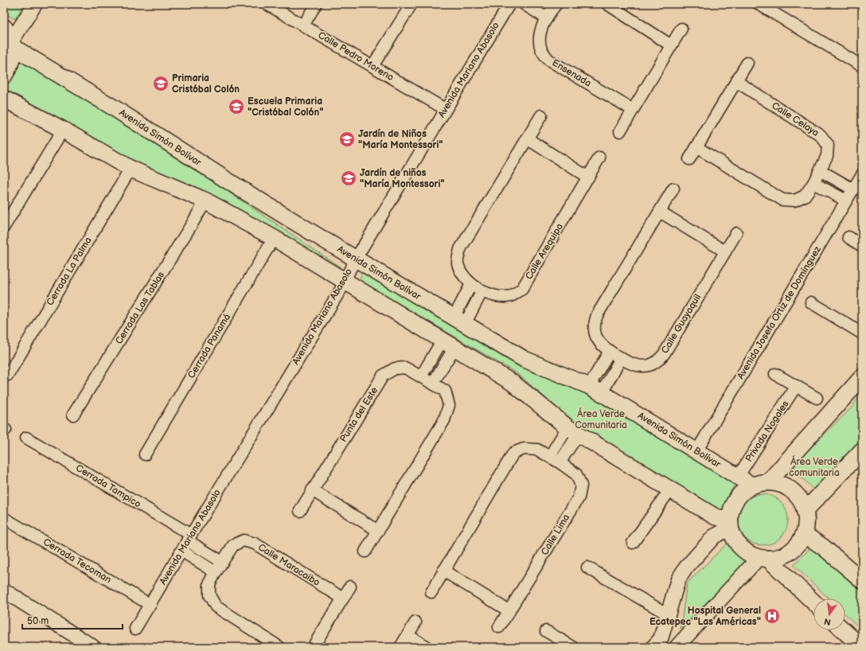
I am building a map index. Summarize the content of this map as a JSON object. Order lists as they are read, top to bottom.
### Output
{
  "streets": {
    "main road": ["Avenida Simón Bolívar"],
    "street": [
      "Calle Pedro Moreno",
      "Avenida Mariano Abasolo",
      "Ensenada",
      "Calle Celaya",
      "Calle Arequipa",
      "Cerrada La Palma",
      "Cerrada Las Tablas",
      "Avenida Josefa Ortiz de Domínguez",
      "Calle Guayaquil",
      "Cerrada Panamá",
      "Punta del Este",
      "Privada Nogales",
      "Cerrada Tampico",
      "Calle Lima",
      "Cerrada Tecoman",
      "Calle Maracaibo"
    ]
  },
  "crossings": [
    ["Calle Pedro Moreno", "Avenida Mariano Abasolo"],
    ["Avenida Mariano Abasolo", "Avenida Simón Bolívar"],
    ["Avenida Mariano Abasolo", "Cerrada Tampico"],
    ["Avenida Mariano Abasolo", "Cerrada Tecoman"],
    ["Avenida Simón Bolívar", "Avenida Josefa Ortiz de Domínguez"],
    ["Avenida Simón Bolívar", "Privada Nogales"]
  ],
  "parks": ["Área Verde Comunitaria", "Área Verde comunitaria"],
  "places": {
    "school or university": [
      "Primaria Cristóbal Colón",
      "Escuela Primaria \"Cristóbal Colón\"",
      "Jardín de Niños \"María Montessori\"",
      "Jardín de niños \"María Montessori\""
    ],
    "hospital": ["Hospital General Ecatepec \"Las Américas\""]
  },
  "scale_bar": "50 m",
  "north": "bottom"
}
